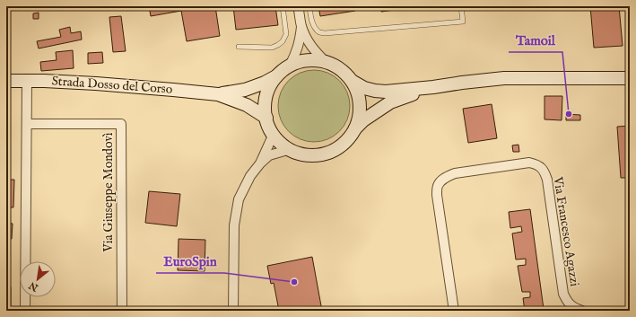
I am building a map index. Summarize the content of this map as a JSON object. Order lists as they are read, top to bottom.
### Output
{
  "streets": {
    "main road": ["Strada Dosso del Corso"],
    "street": ["Via Giuseppe Mondovì", "Via Francesco Agazzi"]
  },
  "places": ["Tamoil", "EuroSpin"],
  "north": "bottom left"
}
